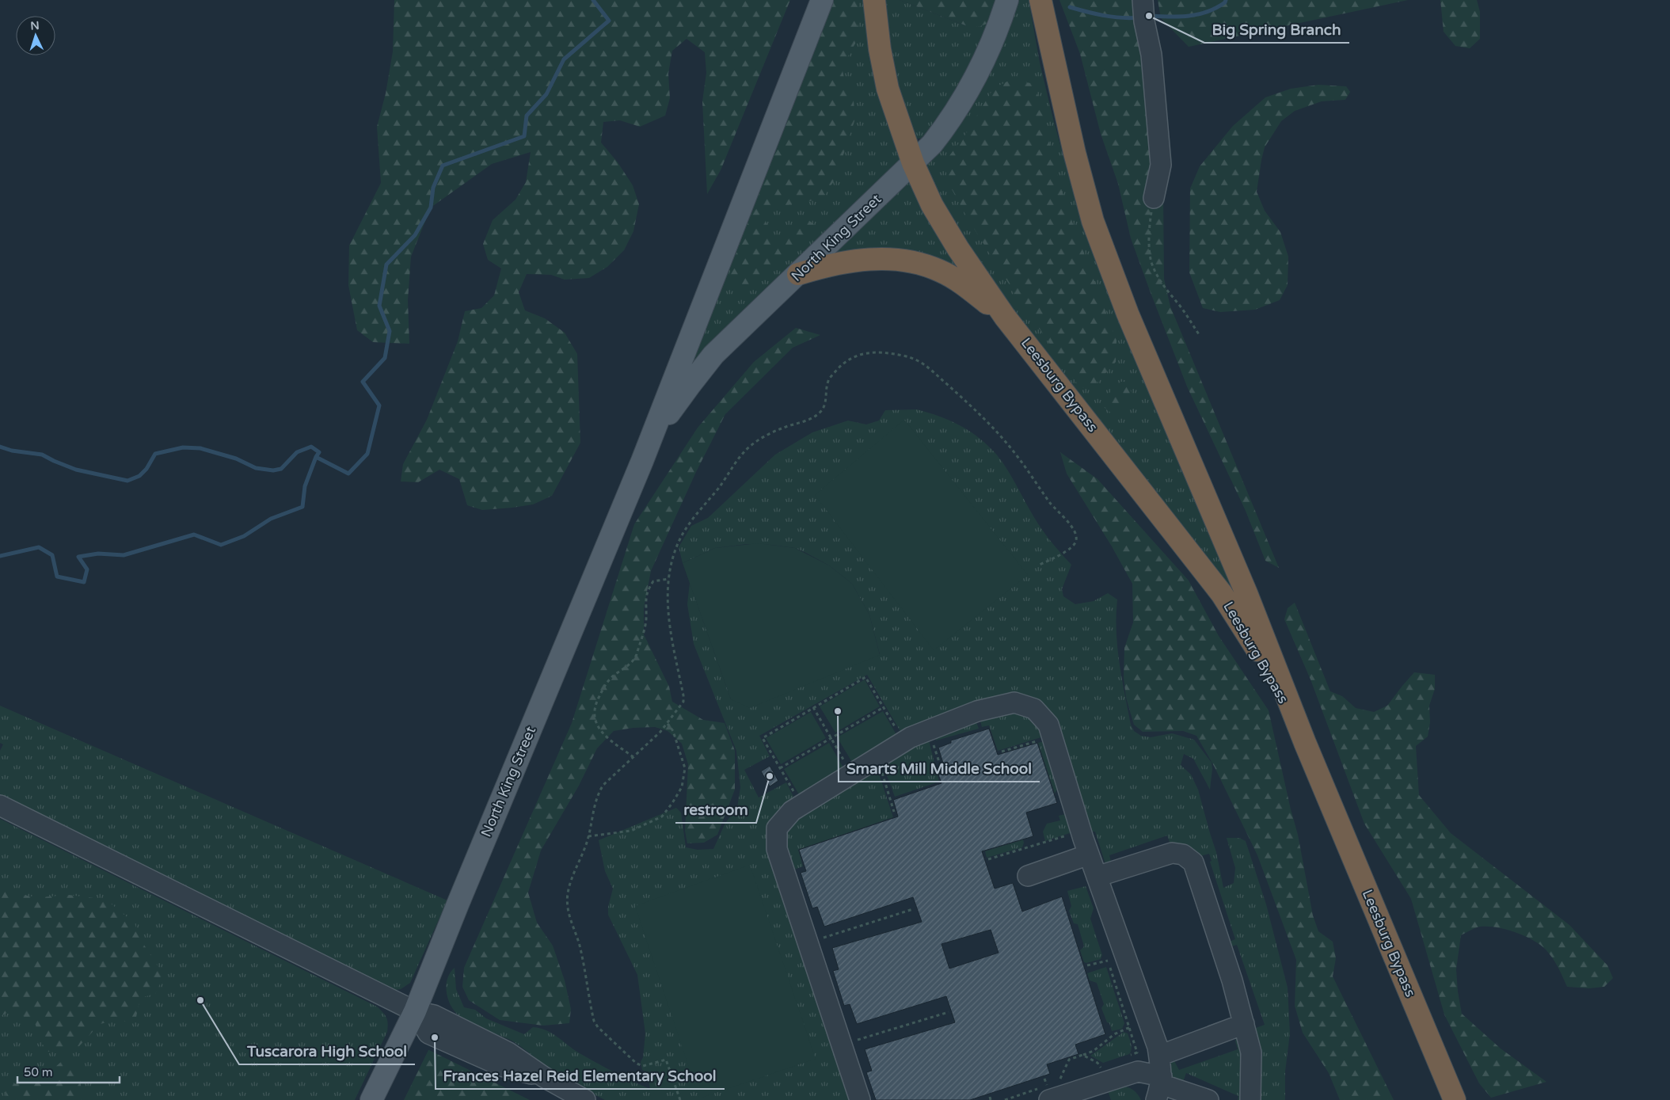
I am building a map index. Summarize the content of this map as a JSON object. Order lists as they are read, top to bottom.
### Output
{
  "streets": {
    "highway": ["Leesburg Bypass"],
    "main road": ["North King Street"]
  },
  "crossings": [
    ["North King Street", "Leesburg Bypass"]
  ],
  "places": [
    "Big Spring Branch",
    "Smarts Mill Middle School",
    "restroom",
    "Tuscarora High School",
    "Frances Hazel Reid Elementary School"
  ],
  "scale_bar": "50 m",
  "north": "top"
}
